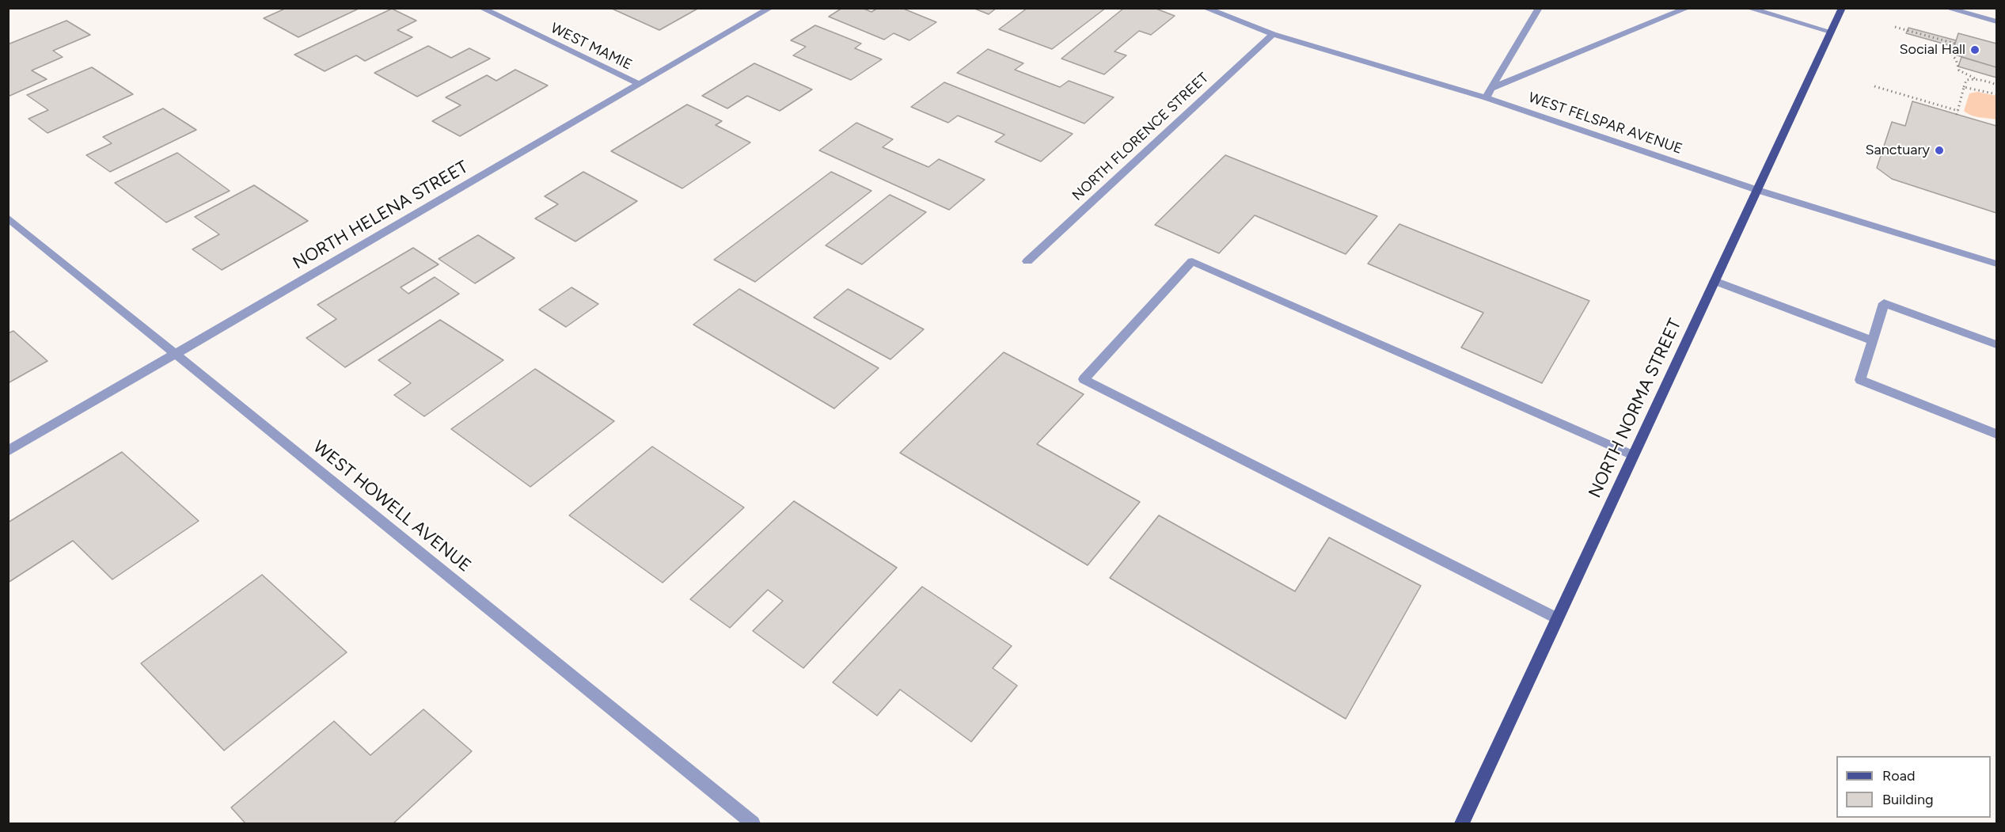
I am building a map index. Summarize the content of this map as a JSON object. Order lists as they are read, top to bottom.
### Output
{
  "streets": {
    "main road": ["NORTH NORMA STREET"],
    "street": [
      "WEST MAMIE",
      "WEST FELSPAR AVENUE",
      "NORTH FLORENCE STREET",
      "NORTH HELENA STREET",
      "WEST HOWELL AVENUE"
    ]
  },
  "crossings": [
    ["WEST MAMIE", "NORTH HELENA STREET"],
    ["WEST FELSPAR AVENUE", "NORTH FLORENCE STREET"],
    ["WEST FELSPAR AVENUE", "NORTH NORMA STREET"],
    ["NORTH HELENA STREET", "WEST HOWELL AVENUE"]
  ],
  "places": ["Social Hall", "Sanctuary"],
  "legend": ["Road", "Building"]
}
